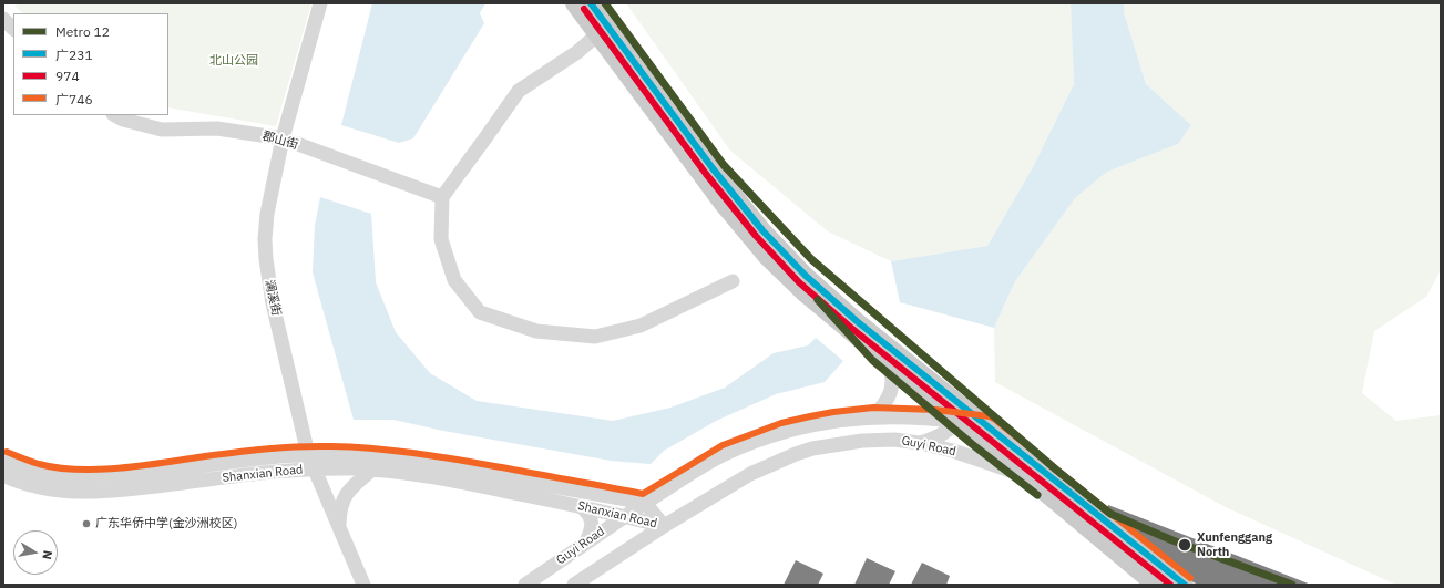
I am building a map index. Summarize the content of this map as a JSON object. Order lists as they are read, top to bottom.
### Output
{
  "streets": {
    "street": [
      "郡山街",
      "澜溪街",
      "Guyi Road",
      "Shanxian Road"
    ]
  },
  "crossings": [
    ["郡山街", "澜溪街"],
    ["澜溪街", "Shanxian Road"],
    ["Guyi Road", "Shanxian Road"]
  ],
  "parks": ["北山公园"],
  "places": ["广东华侨中学(金沙洲校区)", "Xunfenggang North"],
  "lines": [
    "metro line 12",
    "transit line 广231",
    "transit line 974",
    "transit line 广746"
  ],
  "legend": [
    "Metro 12",
    "广231",
    "974",
    "广746"
  ],
  "north": "right"
}
